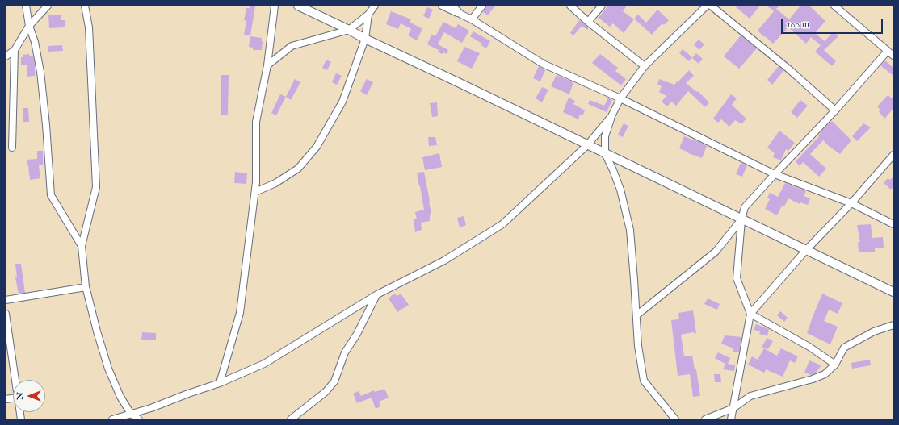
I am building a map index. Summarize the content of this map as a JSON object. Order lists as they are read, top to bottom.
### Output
{
  "scale_bar": "100 m",
  "north": "left"
}
